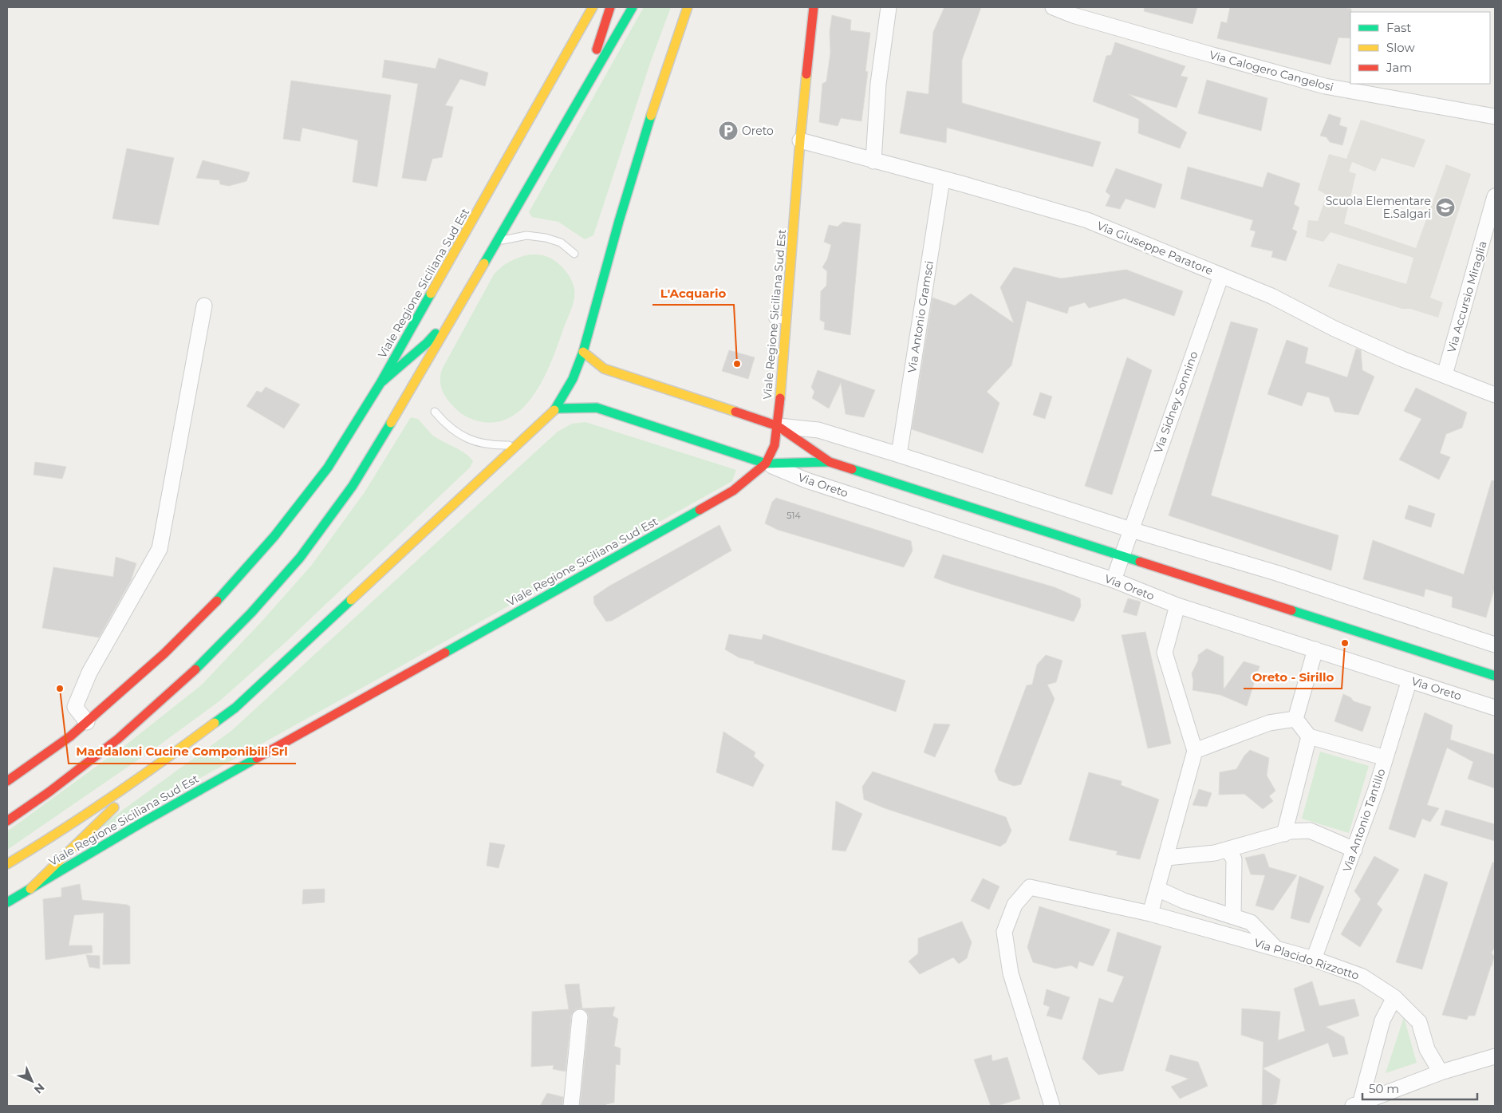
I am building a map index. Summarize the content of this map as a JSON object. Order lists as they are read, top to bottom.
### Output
{
  "streets": {
    "street": [
      "Via Calogero Cangelosi",
      "Via Giuseppe Paratore",
      "Viale Regione Siciliana Sud Est",
      "Via Accursio Miraglia",
      "Via Antonio Gramsci",
      "Via Sidney Sonnino",
      "Via Oreto",
      "Via Antonio Tantillo",
      "Via Placido Rizzotto"
    ]
  },
  "crossings": [
    ["Via Giuseppe Paratore", "Viale Regione Siciliana Sud Est"],
    ["Via Giuseppe Paratore", "Via Accursio Miraglia"],
    ["Via Giuseppe Paratore", "Via Antonio Gramsci"],
    ["Via Giuseppe Paratore", "Via Sidney Sonnino"],
    ["Viale Regione Siciliana Sud Est", "Via Oreto"],
    ["Via Sidney Sonnino", "Via Oreto"],
    ["Via Oreto", "Via Antonio Tantillo"],
    ["Via Antonio Tantillo", "Via Placido Rizzotto"]
  ],
  "places": {
    "parking": ["Oreto"],
    "school or university": ["Scuola Elementare E.Salgari"],
    "other": ["L'Acquario", "Oreto - Sirillo", "Maddaloni Cucine Componibili Srl"]
  },
  "house_numbers": ["514"],
  "legend": ["Fast", "Slow", "Jam"],
  "scale_bar": "50 m",
  "north": "bottom right"
}
